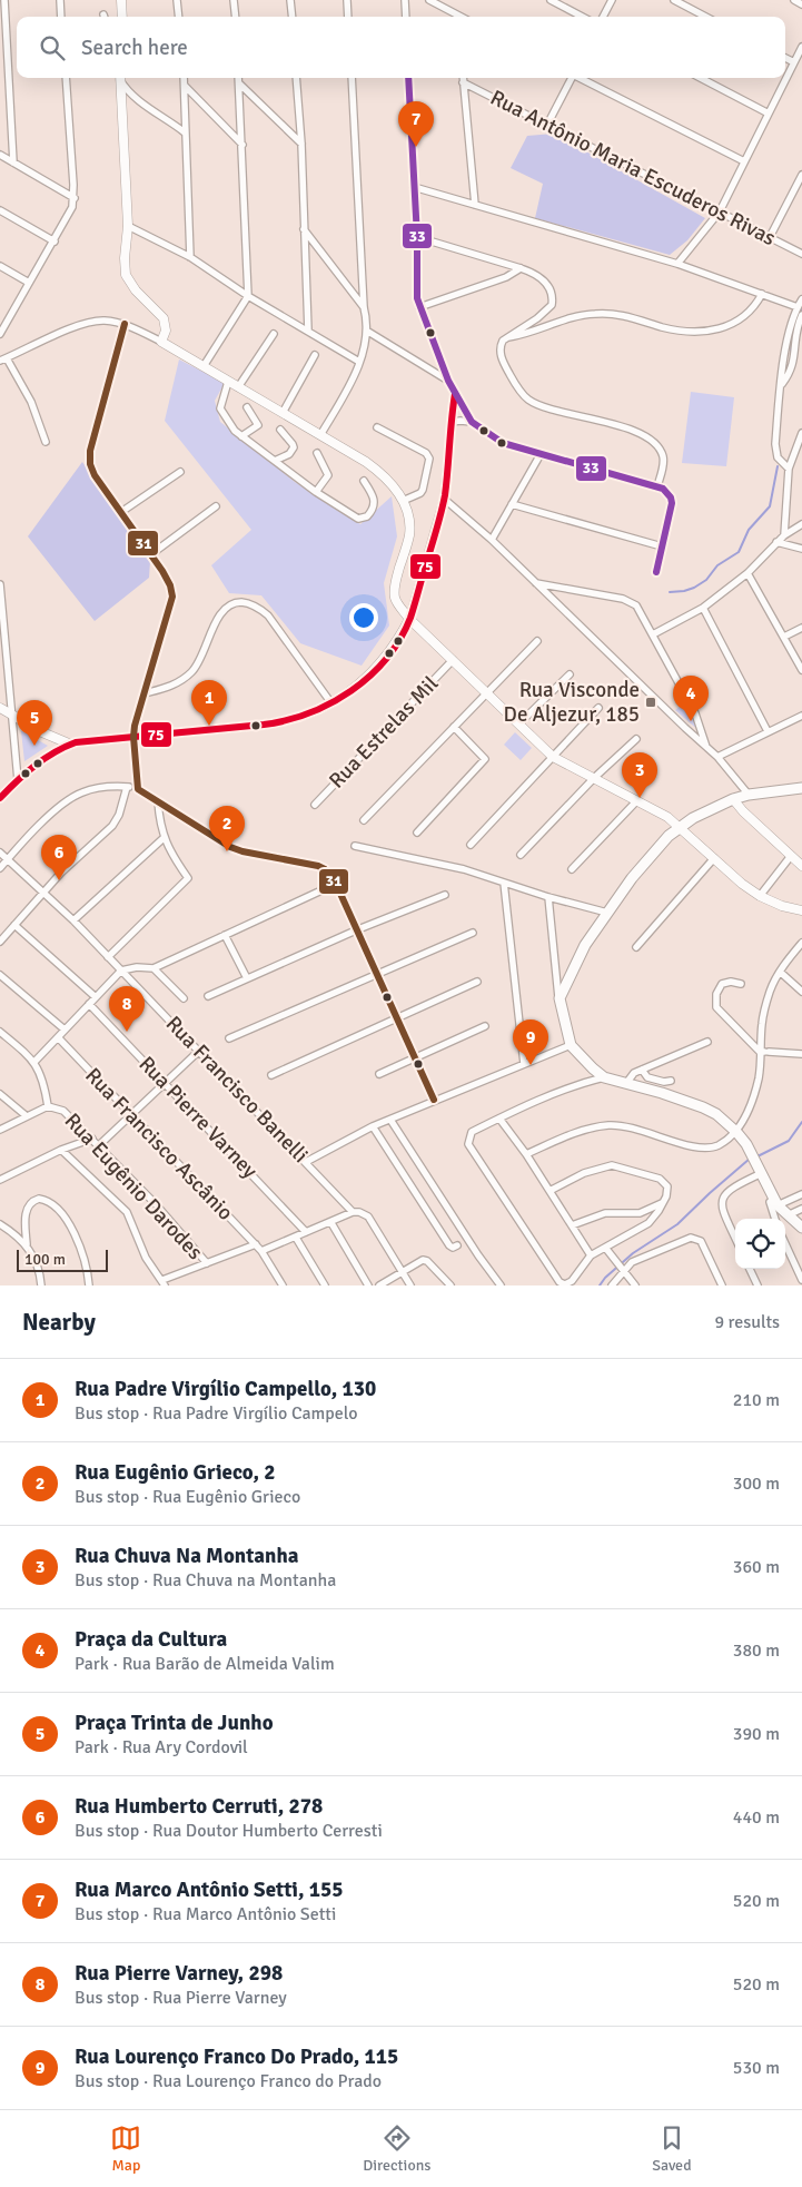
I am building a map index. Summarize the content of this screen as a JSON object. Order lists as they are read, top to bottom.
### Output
{
  "streets": {
    "street": [
      "Rua Antônio Maria Escuderos Rivas",
      "Rua Estrelas Mil",
      "Rua Francisco Banelli",
      "Rua Pierre Varney",
      "Rua Francisco Ascânio",
      "Rua Eugênio Darodes"
    ]
  },
  "places": {
    "transit": ["Rua Visconde De Aljezur, 185"]
  },
  "lines": ["transit line 33", "transit line 31", "transit line 75"],
  "scale_bar": "100 m",
  "page": {
    "search": "Search here",
    "pins": [
      "7",
      "4",
      "1",
      "5",
      "3",
      "2",
      "6",
      "8",
      "9"
    ],
    "scale": "100 m",
    "heading": ["Nearby", "9 results"],
    "list": [
      {
        "mark": "1",
        "name": "Rua Padre Virgílio Campello, 130",
        "note": "Bus stop · Rua Padre Virgílio Campelo",
        "value": "210 m"
      },
      {
        "mark": "2",
        "name": "Rua Eugênio Grieco, 2",
        "note": "Bus stop · Rua Eugênio Grieco",
        "value": "300 m"
      },
      {
        "mark": "3",
        "name": "Rua Chuva Na Montanha",
        "note": "Bus stop · Rua Chuva na Montanha",
        "value": "360 m"
      },
      {
        "mark": "4",
        "name": "Praça da Cultura",
        "note": "Park · Rua Barão de Almeida Valim",
        "value": "380 m"
      },
      {
        "mark": "5",
        "name": "Praça Trinta de Junho",
        "note": "Park · Rua Ary Cordovil",
        "value": "390 m"
      },
      {
        "mark": "6",
        "name": "Rua Humberto Cerruti, 278",
        "note": "Bus stop · Rua Doutor Humberto Cerresti",
        "value": "440 m"
      },
      {
        "mark": "7",
        "name": "Rua Marco Antônio Setti, 155",
        "note": "Bus stop · Rua Marco Antônio Setti",
        "value": "520 m"
      },
      {
        "mark": "8",
        "name": "Rua Pierre Varney, 298",
        "note": "Bus stop · Rua Pierre Varney",
        "value": "520 m"
      },
      {
        "mark": "9",
        "name": "Rua Lourenço Franco Do Prado, 115",
        "note": "Bus stop · Rua Lourenço Franco do Prado",
        "value": "530 m"
      }
    ],
    "nav": ["Map", "Directions", "Saved"]
  }
}
